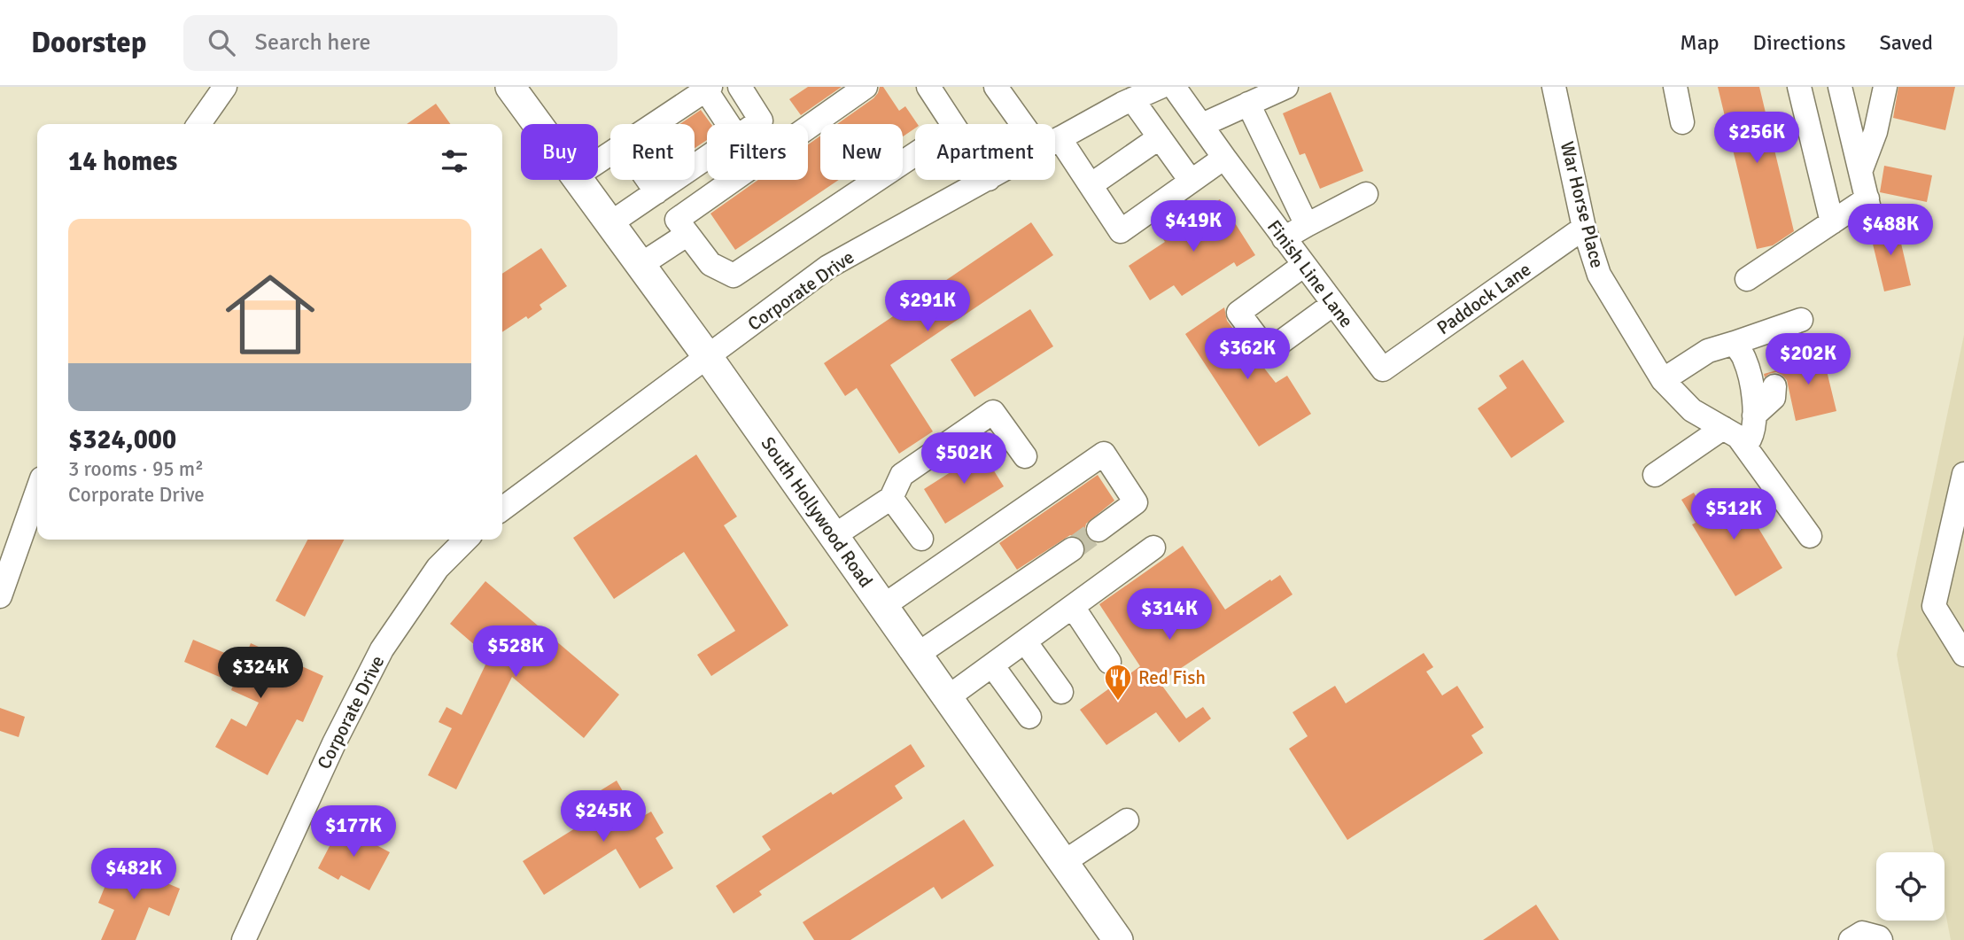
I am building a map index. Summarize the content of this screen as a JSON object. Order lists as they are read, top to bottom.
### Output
{
  "streets": {
    "main road": ["South Hollywood Road"],
    "street": [
      "War Horse Place",
      "Finish Line Lane",
      "Corporate Drive",
      "Paddock Lane"
    ]
  },
  "crossings": [
    ["War Horse Place", "Paddock Lane"],
    ["Finish Line Lane", "Paddock Lane"],
    ["Corporate Drive", "South Hollywood Road"]
  ],
  "places": {
    "restaurant": ["Red Fish"]
  },
  "page": {
    "header": "Doorstep",
    "search": "Search here",
    "nav": ["Map", "Directions", "Saved"],
    "price": [
      "$256K",
      "$419K",
      "$488K",
      "$291K",
      "$362K",
      "$202K",
      "$502K",
      "$512K",
      "$314K",
      "$528K",
      "$324K",
      "$245K",
      "$177K",
      "$482K"
    ],
    "chip": [
      "Buy",
      "Rent",
      "Filters",
      "New",
      "Apartment"
    ],
    "heading": "14 homes",
    "list": [
      {
        "name": "$324,000",
        "note": "3 rooms · 95 m² · Corporate Drive"
      }
    ]
  }
}
